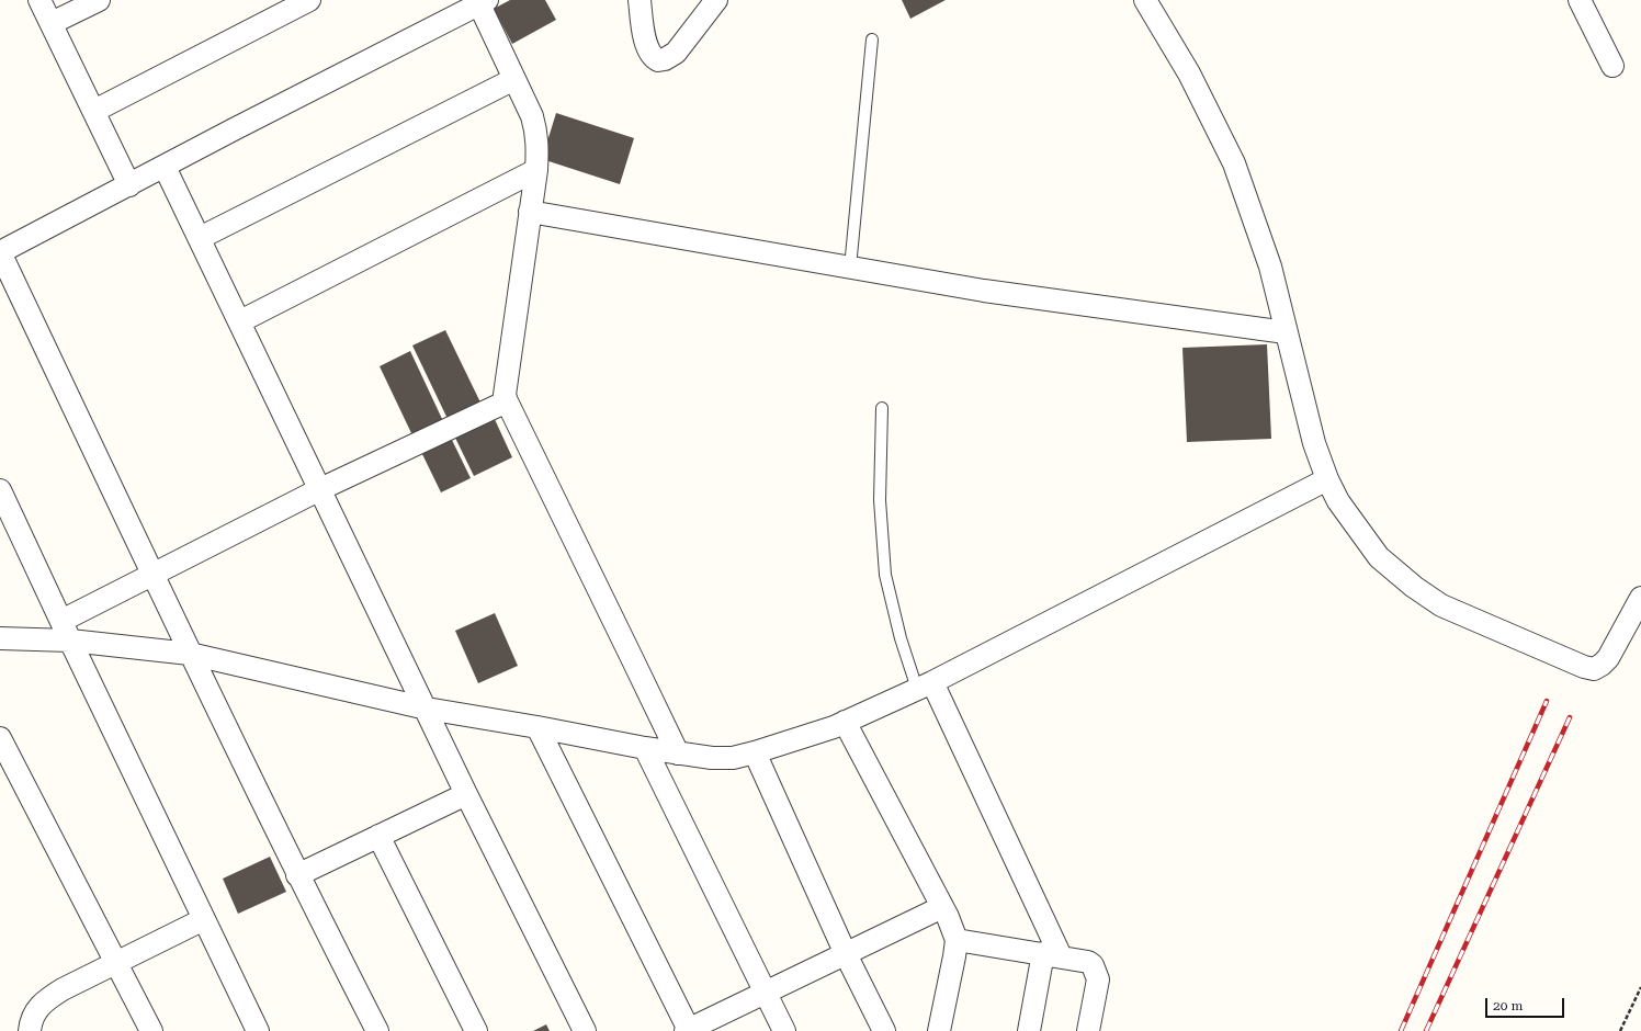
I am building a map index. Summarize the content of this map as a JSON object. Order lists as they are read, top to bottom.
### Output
{
  "scale_bar": "20 m"
}
